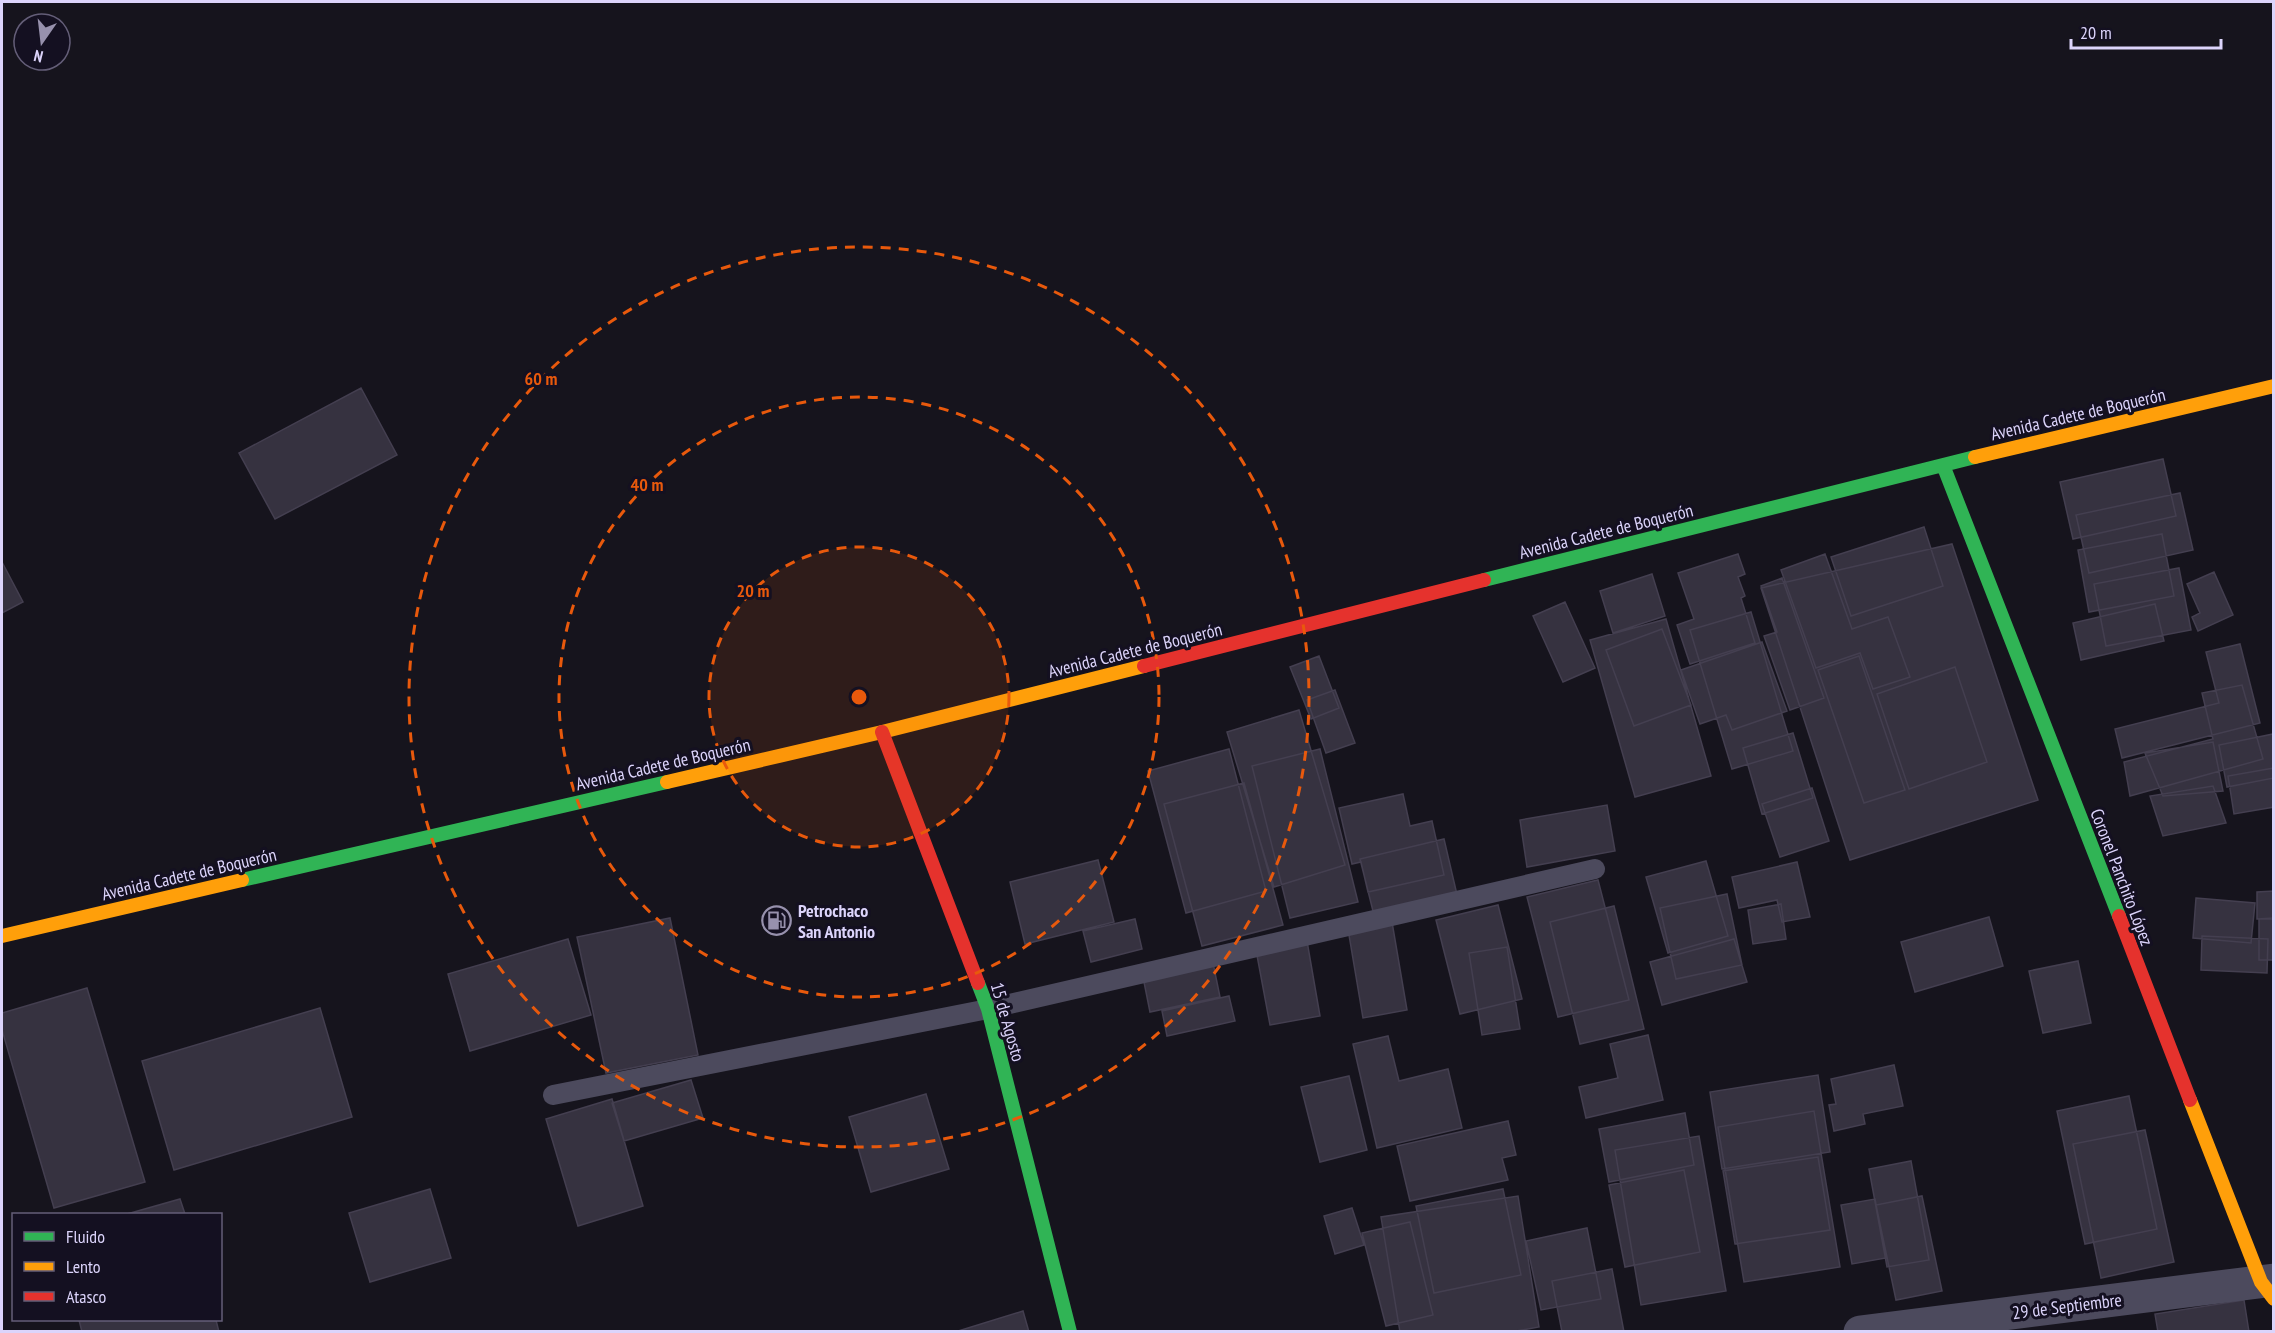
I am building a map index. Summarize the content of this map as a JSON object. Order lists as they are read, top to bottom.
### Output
{
  "streets": {
    "main road": ["Avenida Cadete de Boquerón", "Coronel Panchito López", "15 de Agosto"],
    "street": ["29 de Septiembre"]
  },
  "crossings": [
    ["Avenida Cadete de Boquerón", "Coronel Panchito López"],
    ["Avenida Cadete de Boquerón", "15 de Agosto"],
    ["Coronel Panchito López", "29 de Septiembre"]
  ],
  "places": {
    "fuel station": ["Petrochaco San Antonio"]
  },
  "legend": ["Fluido", "Lento", "Atasco"],
  "scale_bar": "20 m",
  "north": "bottom",
  "rings": ["60 m", "40 m", "20 m"]
}
